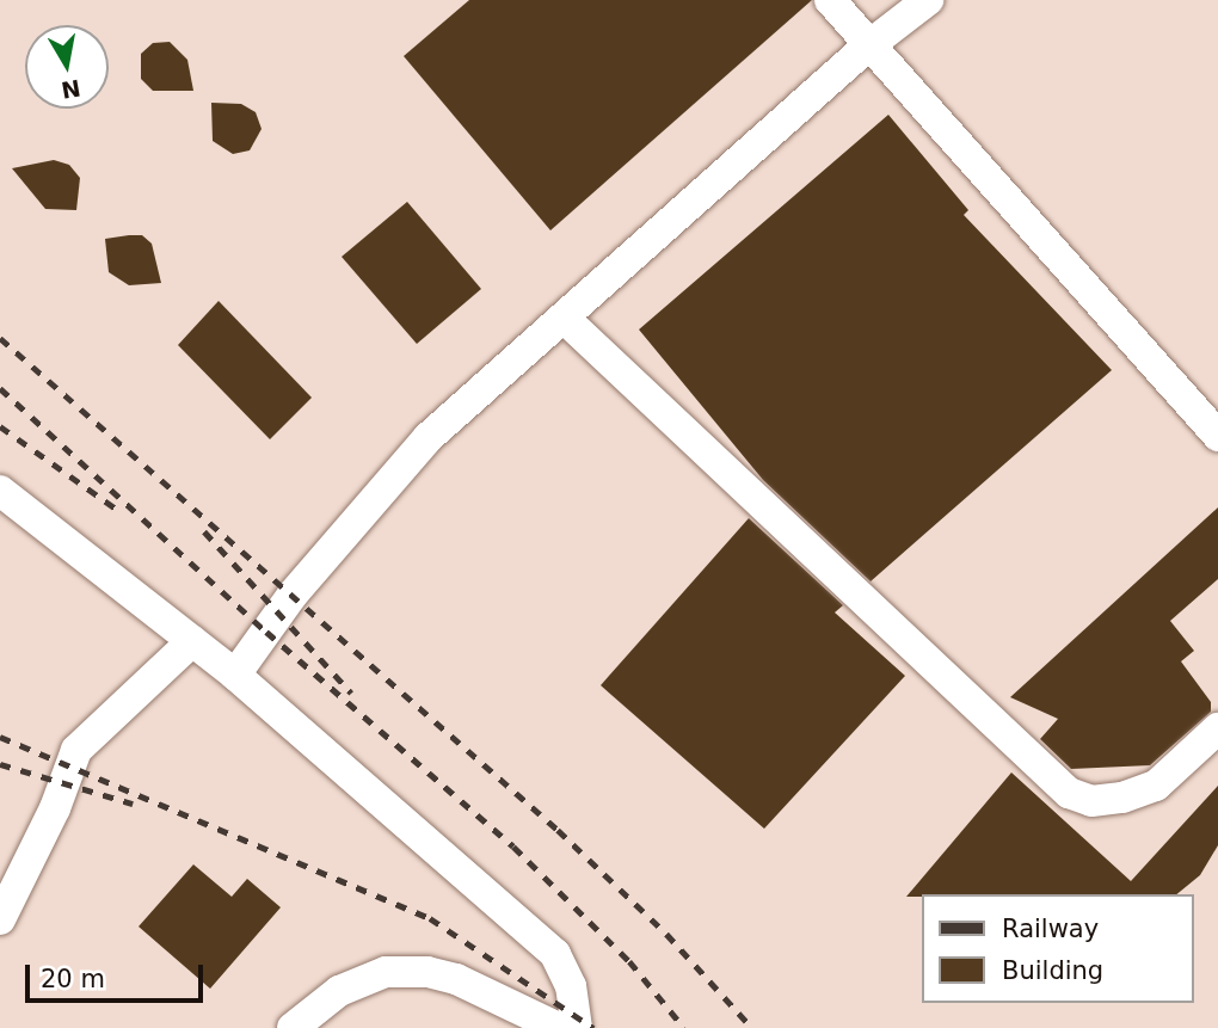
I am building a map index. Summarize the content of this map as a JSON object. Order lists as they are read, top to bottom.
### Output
{
  "legend": ["Railway", "Building"],
  "scale_bar": "20 m",
  "north": "bottom"
}
